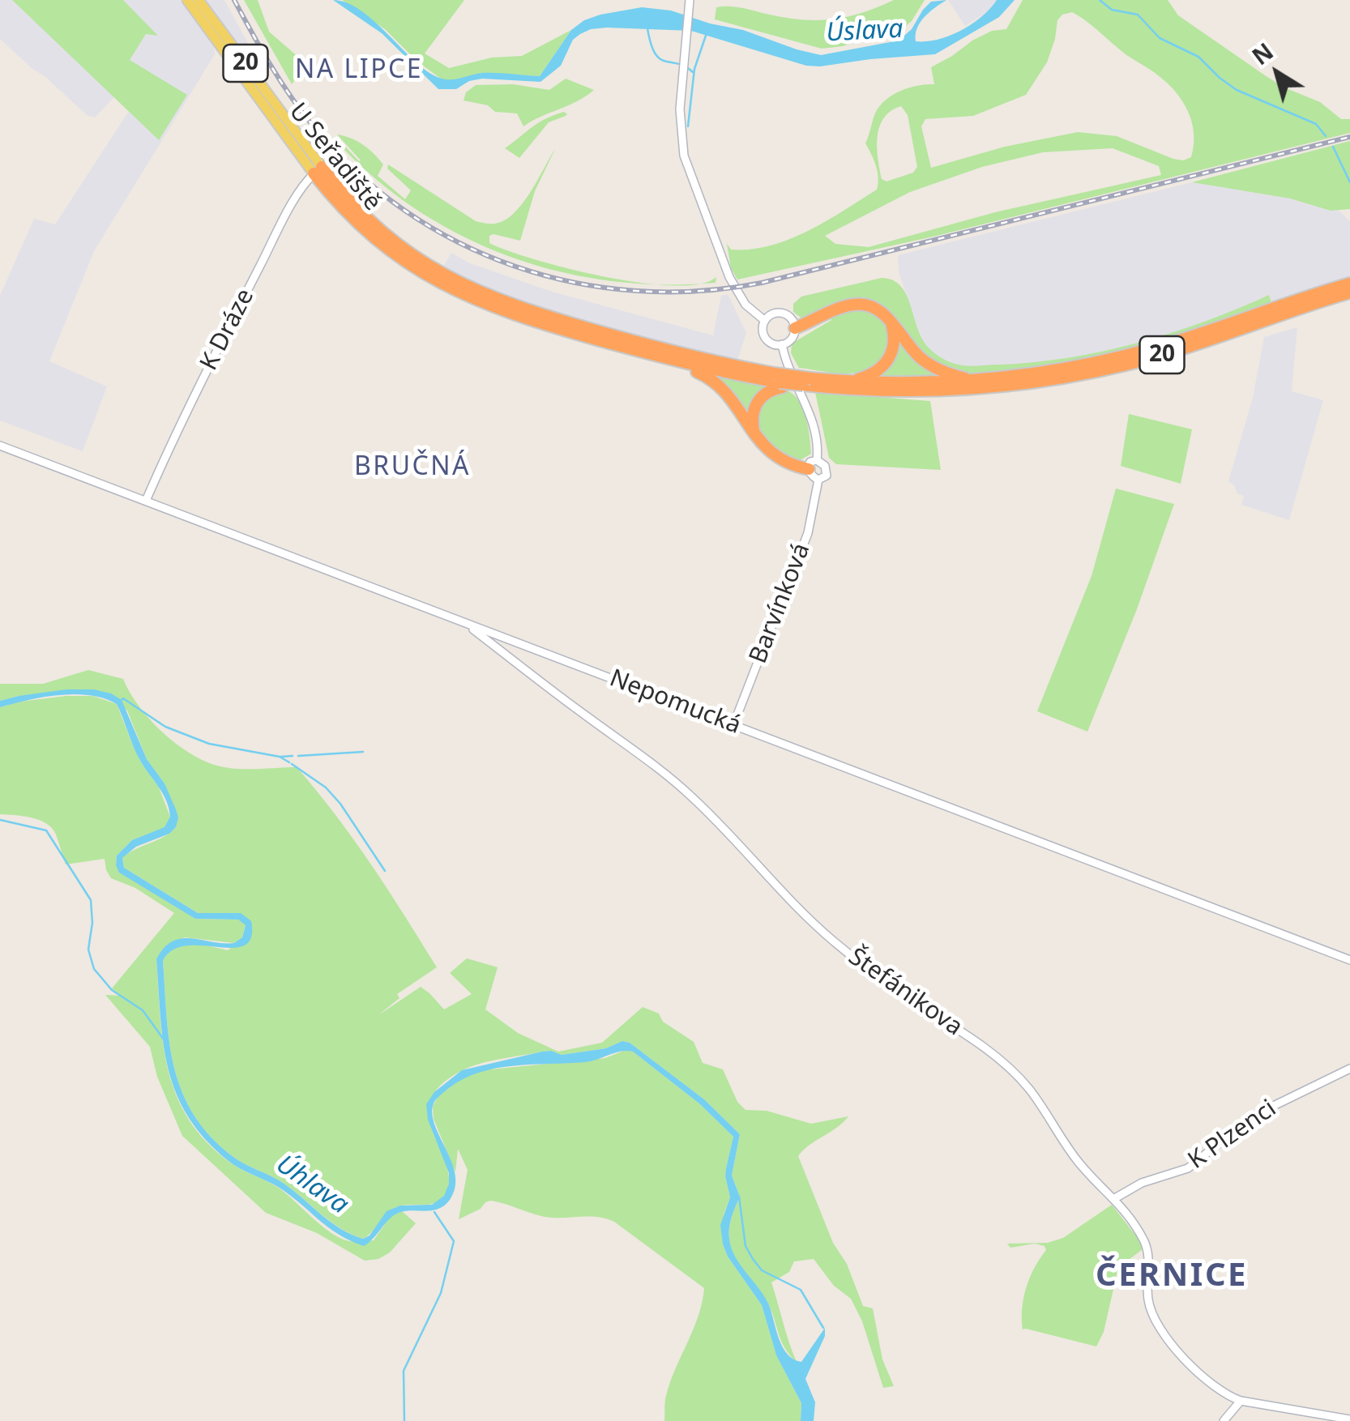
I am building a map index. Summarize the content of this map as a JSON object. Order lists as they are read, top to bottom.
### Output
{
  "streets": {
    "highway": ["20", "U Seřadiště"],
    "street": [
      "K Dráze",
      "Barvínková",
      "Nepomucká",
      "Štefánikova",
      "K Plzenci"
    ]
  },
  "crossings": [
    ["20", "U Seřadiště"],
    ["U Seřadiště", "K Dráze"],
    ["K Dráze", "Nepomucká"],
    ["Barvínková", "Nepomucká"],
    ["Nepomucká", "Štefánikova"],
    ["Štefánikova", "K Plzenci"]
  ],
  "districts": ["NA LIPCE", "BRUČNÁ", "ČERNICE"],
  "water": ["Úslava", "Úhlava"],
  "north": "top left"
}
